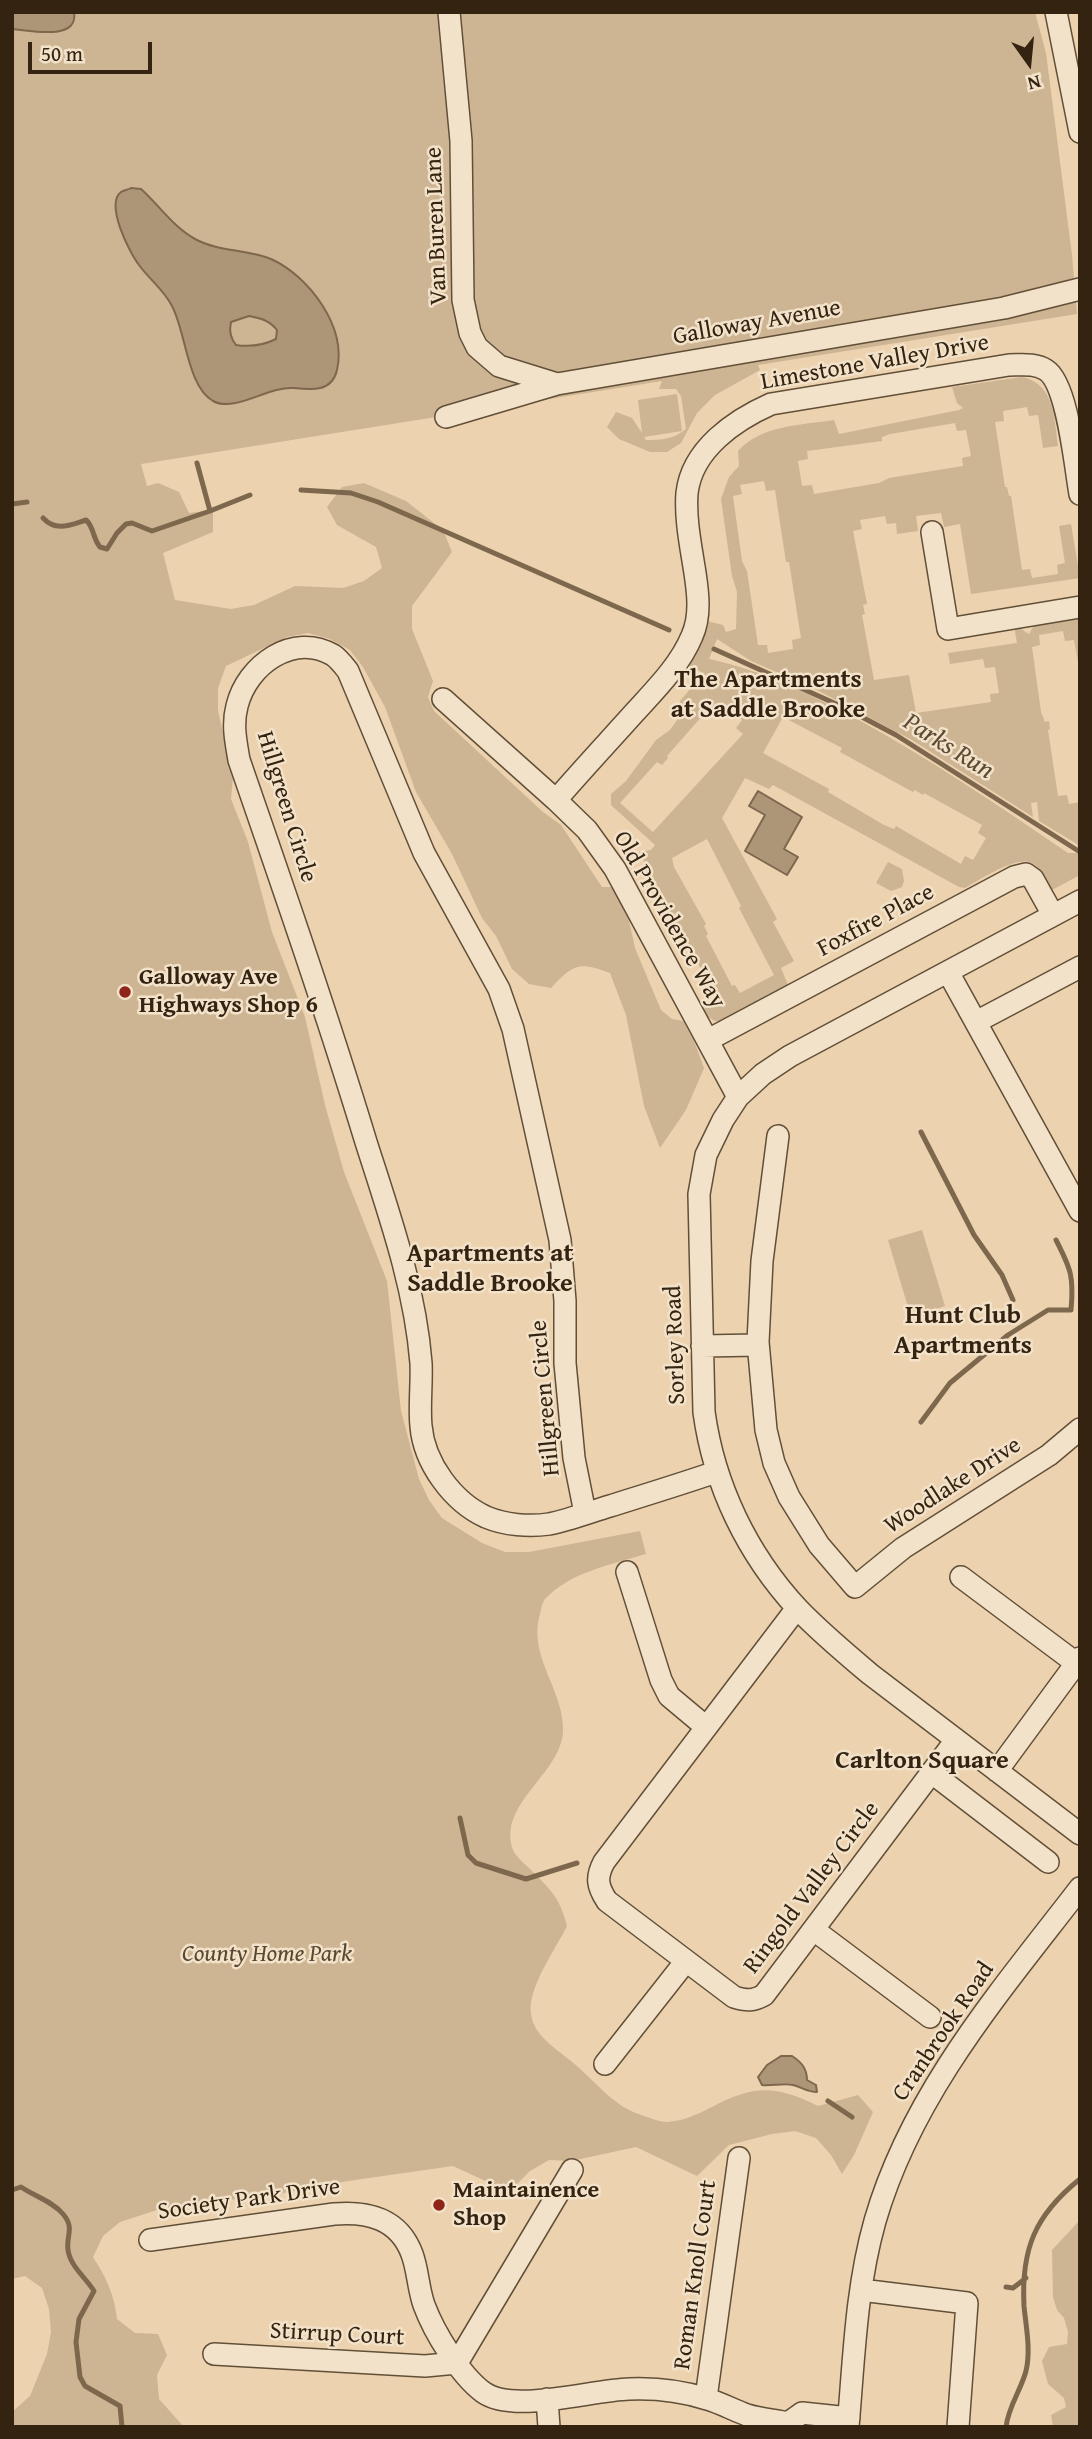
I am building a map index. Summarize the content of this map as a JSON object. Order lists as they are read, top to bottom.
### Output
{
  "streets": {
    "street": [
      "Van Buren Lane",
      "Galloway Avenue",
      "Limestone Valley Drive",
      "Hillgreen Circle",
      "Old Providence Way",
      "Foxfire Place",
      "Sorley Road",
      "Woodlake Drive",
      "Ringold Valley Circle",
      "Cranbrook Road",
      "Society Park Drive",
      "Roman Knoll Court",
      "Stirrup Court"
    ]
  },
  "crossings": [
    ["Van Buren Lane", "Galloway Avenue"],
    ["Limestone Valley Drive", "Old Providence Way"],
    ["Hillgreen Circle", "Sorley Road"],
    ["Old Providence Way", "Foxfire Place"],
    ["Old Providence Way", "Sorley Road"],
    ["Foxfire Place", "Sorley Road"],
    ["Sorley Road", "Ringold Valley Circle"],
    ["Society Park Drive", "Roman Knoll Court"],
    ["Society Park Drive", "Stirrup Court"]
  ],
  "districts": [
    "The Apartments at Saddle Brooke",
    "Apartments at Saddle Brooke",
    "Hunt Club Apartments",
    "Carlton Square"
  ],
  "water": ["Parks Run"],
  "parks": ["County Home Park"],
  "places": ["Galloway Ave Highways Shop 6", "Maintainence Shop"],
  "scale_bar": "50 m",
  "north": "bottom"
}
